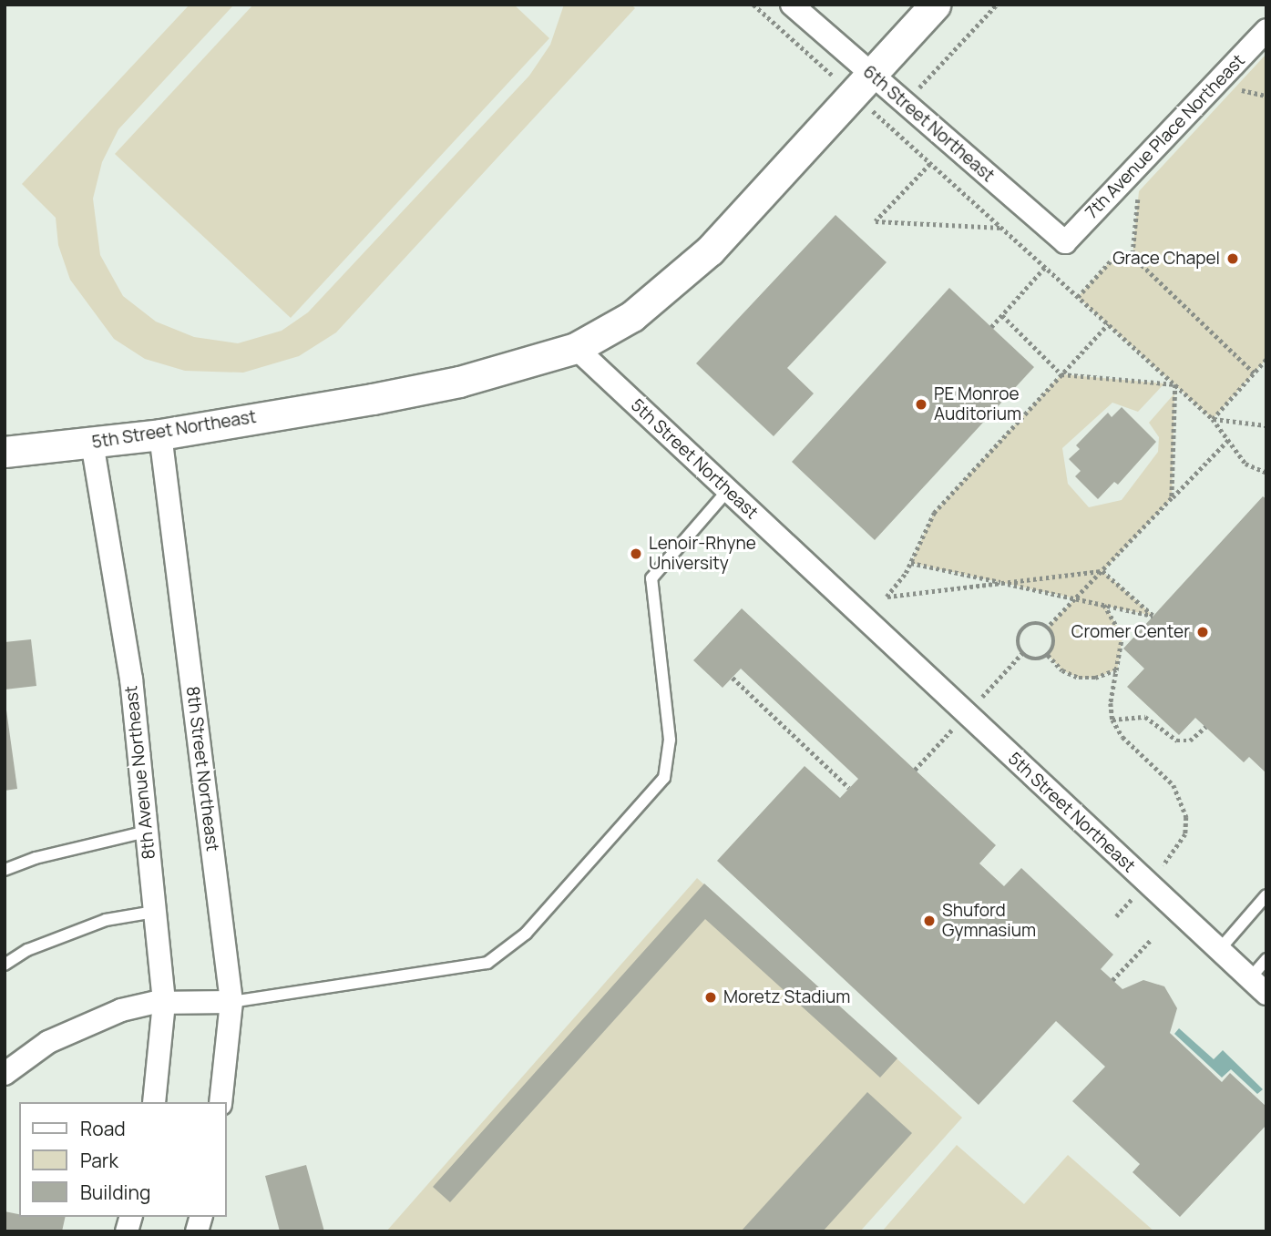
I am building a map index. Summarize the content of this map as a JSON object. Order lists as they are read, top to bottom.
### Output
{
  "streets": {
    "street": [
      "6th Street Northeast",
      "7th Avenue Place Northeast",
      "5th Street Northeast",
      "8th Street Northeast",
      "8th Avenue Northeast"
    ]
  },
  "crossings": [
    ["6th Street Northeast", "7th Avenue Place Northeast"],
    ["5th Street Northeast", "8th Street Northeast"],
    ["5th Street Northeast", "8th Avenue Northeast"]
  ],
  "places": [
    "Grace Chapel",
    "PE Monroe Auditorium",
    "Lenoir-Rhyne University",
    "Cromer Center",
    "Shuford Gymnasium",
    "Moretz Stadium"
  ],
  "legend": ["Road", "Park", "Building"]
}
